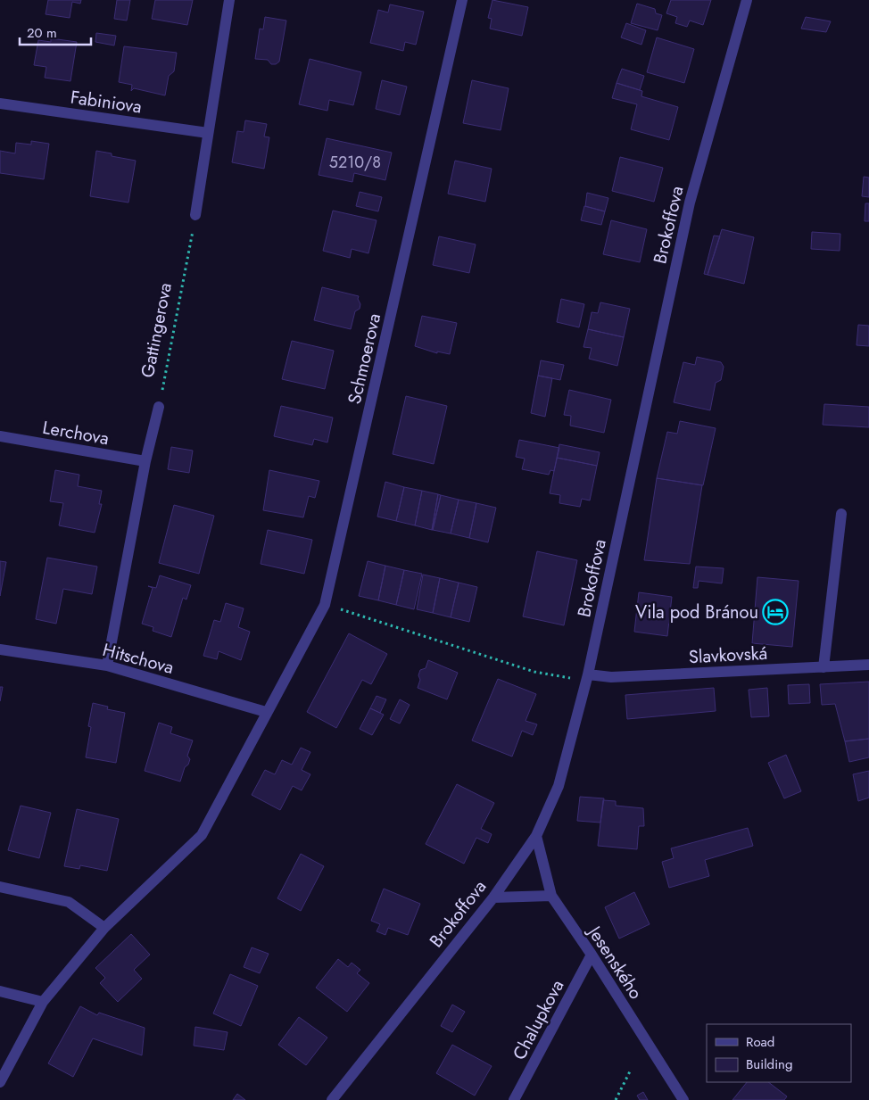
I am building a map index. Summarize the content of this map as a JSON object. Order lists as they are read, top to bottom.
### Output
{
  "streets": {
    "street": [
      "Fabiniova",
      "Brokoffova",
      "Schmoerova",
      "Lerchova",
      "Slavkovská",
      "Hitschova",
      "Jesenského",
      "Chalupkova"
    ],
    "path": ["Gattingerova"]
  },
  "crossings": [
    ["Brokoffova", "Slavkovská"],
    ["Brokoffova", "Jesenského"],
    ["Schmoerova", "Hitschova"],
    ["Jesenského", "Chalupkova"]
  ],
  "places": {
    "hotel": ["Vila pod Bránou"]
  },
  "house_numbers": ["5210/8"],
  "legend": ["Road", "Building"],
  "scale_bar": "20 m"
}
